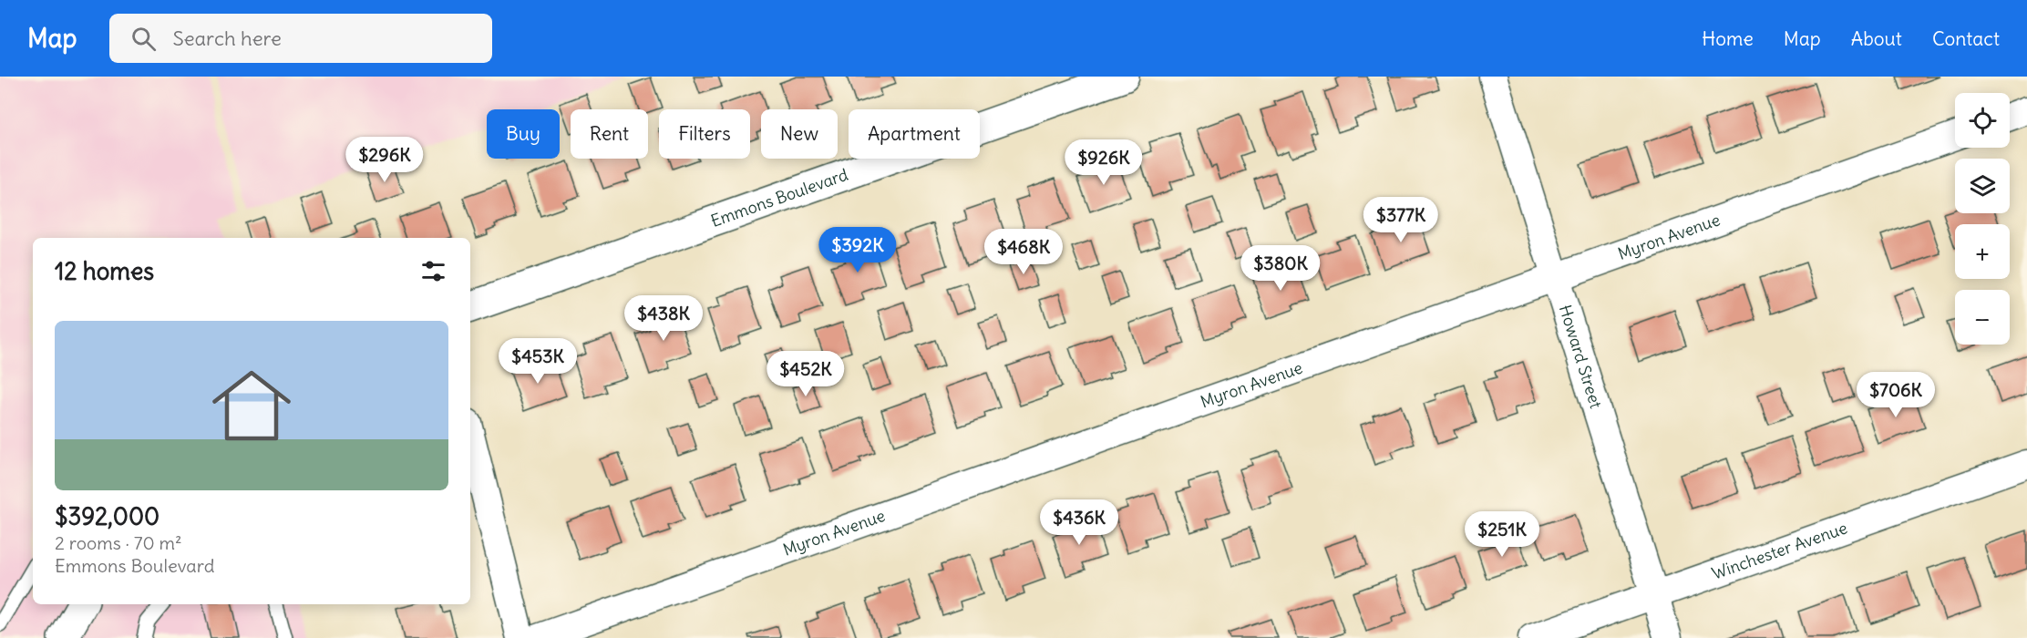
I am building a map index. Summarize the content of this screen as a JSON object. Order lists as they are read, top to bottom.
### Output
{
  "streets": {
    "street": [
      "Emmons Boulevard",
      "Myron Avenue",
      "Howard Street",
      "Winchester Avenue"
    ]
  },
  "crossings": [
    ["Myron Avenue", "Howard Street"],
    ["Howard Street", "Winchester Avenue"]
  ],
  "page": {
    "header": "Map",
    "search": "Search here",
    "nav": [
      "Home",
      "Map",
      "About",
      "Contact"
    ],
    "map_buttons": ["+", "−"],
    "chip": [
      "Buy",
      "Rent",
      "Filters",
      "New",
      "Apartment"
    ],
    "price": [
      "$296K",
      "$926K",
      "$377K",
      "$392K",
      "$468K",
      "$380K",
      "$438K",
      "$453K",
      "$452K",
      "$706K",
      "$436K",
      "$251K"
    ],
    "heading": "12 homes",
    "list": [
      {
        "name": "$392,000",
        "note": "2 rooms · 70 m² · Emmons Boulevard"
      }
    ]
  }
}
